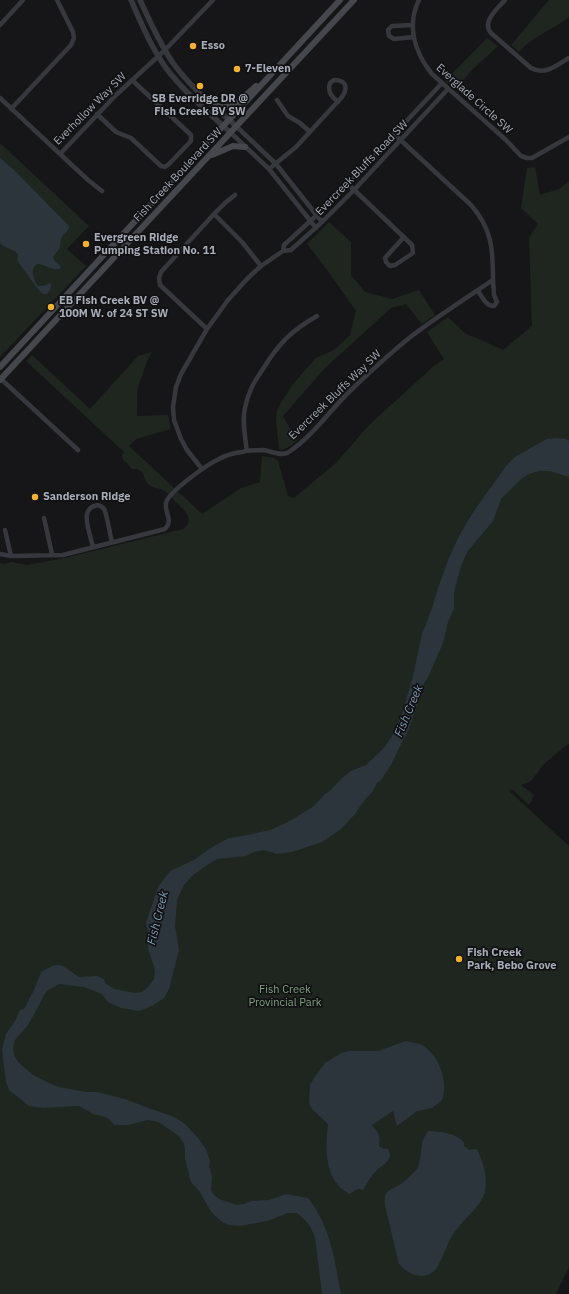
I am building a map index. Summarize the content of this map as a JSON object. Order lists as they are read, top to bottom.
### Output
{
  "streets": {
    "main road": ["Fish Creek Boulevard SW"],
    "street": [
      "Everglade Circle SW",
      "Everhollow Way SW",
      "Evercreek Bluffs Road SW",
      "Evercreek Bluffs Way SW"
    ]
  },
  "crossings": [
    ["Everglade Circle SW", "Evercreek Bluffs Road SW"],
    ["Evercreek Bluffs Road SW", "Evercreek Bluffs Way SW"]
  ],
  "water": ["Fish Creek"],
  "parks": ["Fish Creek Provincial Park"],
  "places": [
    "Esso",
    "7-Eleven",
    "SB Everridge DR @ Fish Creek BV SW",
    "Evergreen Ridge Pumping Station No. 11",
    "EB Fish Creek BV @ 100M W. of 24 ST SW",
    "Sanderson Ridge",
    "Fish Creek Park, Bebo Grove"
  ]
}
